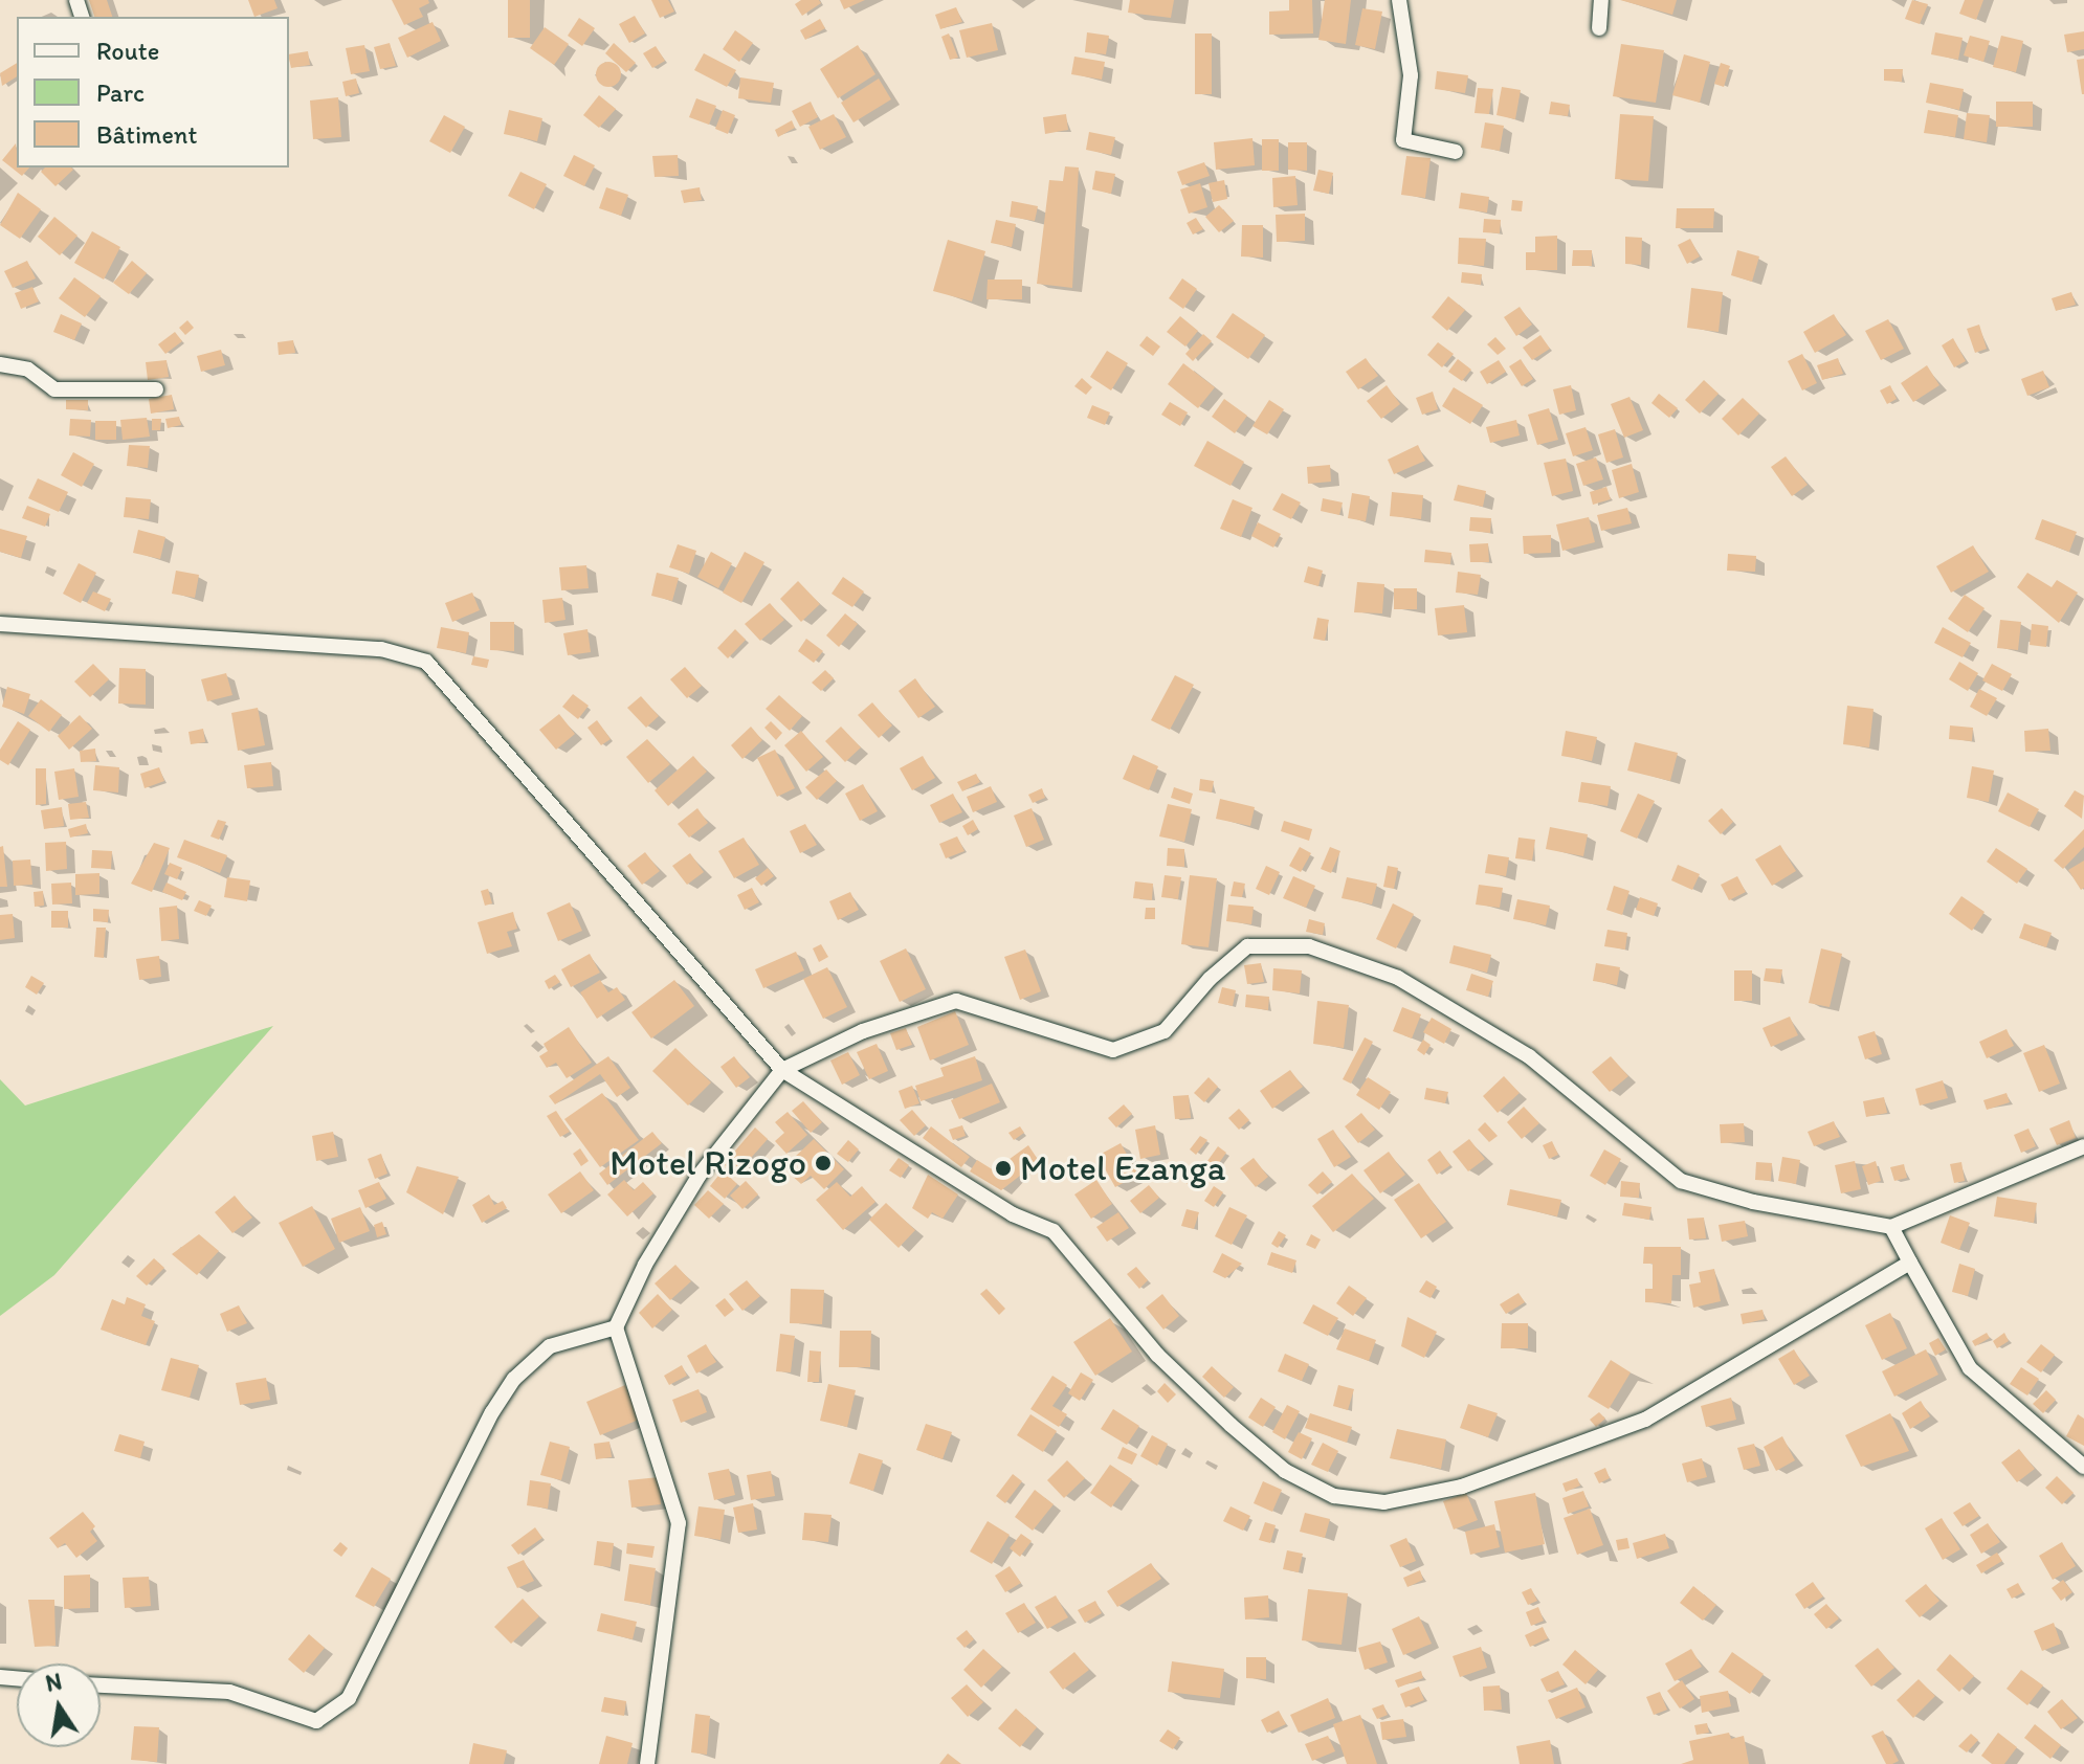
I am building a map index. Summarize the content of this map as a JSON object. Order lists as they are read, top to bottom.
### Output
{
  "places": ["Motel Rizogo", "Motel Ezanga"],
  "legend": ["Route", "Parc", "Bâtiment"],
  "north": "top"
}
